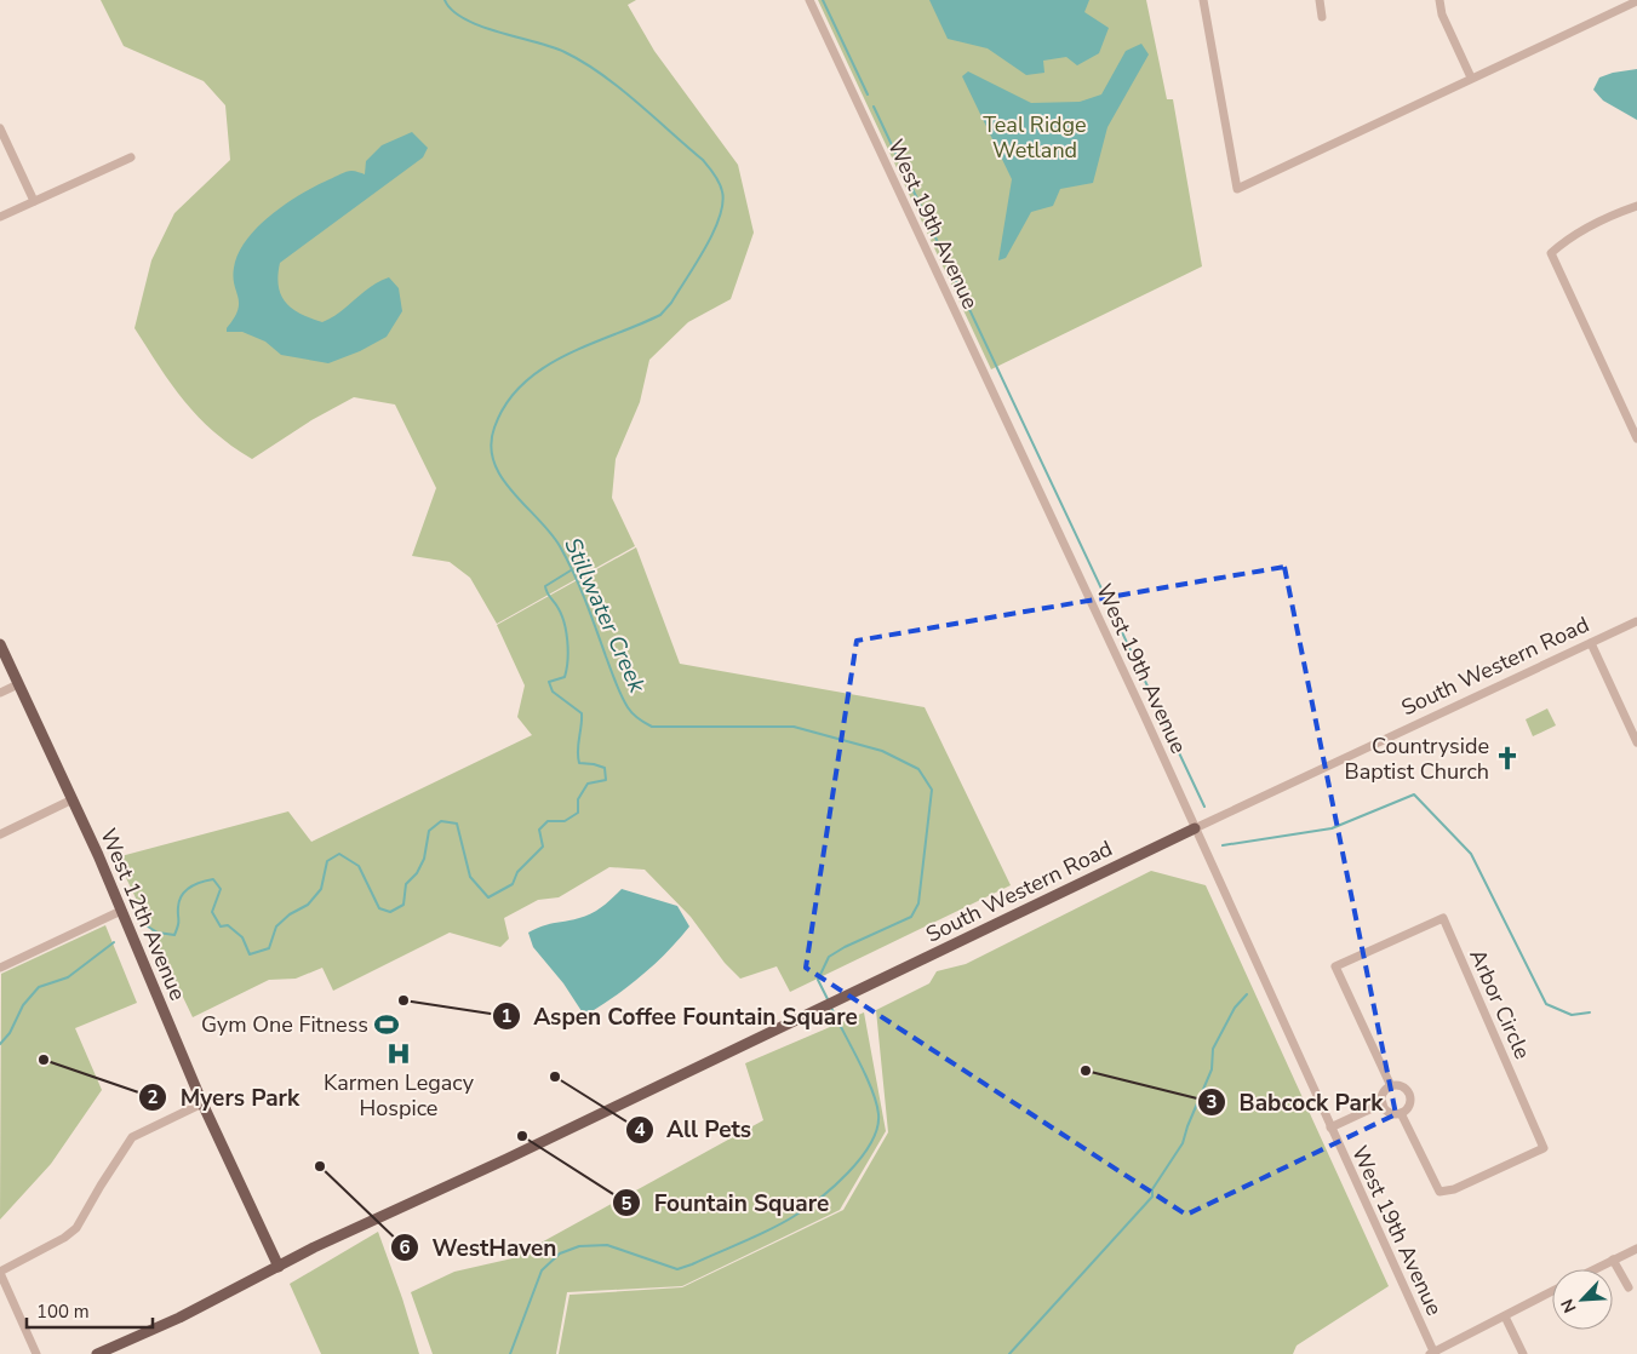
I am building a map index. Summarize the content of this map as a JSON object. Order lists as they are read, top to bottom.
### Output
{
  "streets": {
    "main road": ["South Western Road", "West 12th Avenue"],
    "street": ["West 19th Avenue", "Arbor Circle"]
  },
  "crossings": [
    ["West 19th Avenue", "South Western Road"],
    ["South Western Road", "West 12th Avenue"]
  ],
  "water": ["Stillwater Creek"],
  "parks": ["Teal Ridge Wetland"],
  "places": {
    "church": ["Countryside Baptist Church"],
    "other": [
      "Aspen Coffee Fountain Square",
      "Myers Park",
      "Babcock Park",
      "All Pets",
      "Fountain Square",
      "WestHaven"
    ],
    "sports": ["Gym One Fitness"],
    "hospital": ["Karmen Legacy Hospice"]
  },
  "scale_bar": "100 m",
  "north": "bottom left"
}
